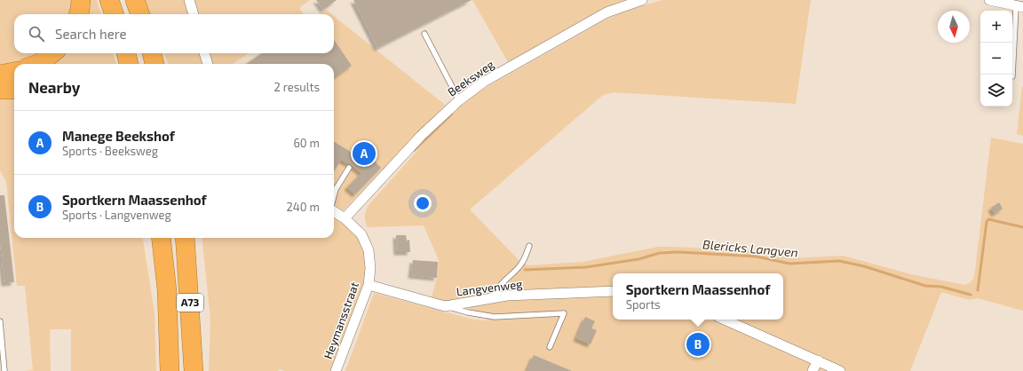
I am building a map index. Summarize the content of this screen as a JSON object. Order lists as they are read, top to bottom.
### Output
{
  "streets": {
    "highway": ["A73"],
    "street": ["Beeksweg", "Langvenweg", "Heymansstraat"]
  },
  "crossings": [
    ["Beeksweg", "Heymansstraat"],
    ["Langvenweg", "Heymansstraat"]
  ],
  "water": ["Blericks Langven"],
  "north": "bottom",
  "page": {
    "map_buttons": ["+", "−"],
    "search": "Search here",
    "heading": ["Nearby", "2 results"],
    "list": [
      {
        "mark": "A",
        "name": "Manege Beekshof",
        "note": "Sports · Beeksweg",
        "value": "60 m"
      },
      {
        "mark": "B",
        "name": "Sportkern Maassenhof",
        "note": "Sports · Langvenweg",
        "value": "240 m"
      }
    ],
    "pins": ["A", "B"],
    "popup": ["Sportkern Maassenhof", "Sports"]
  }
}
